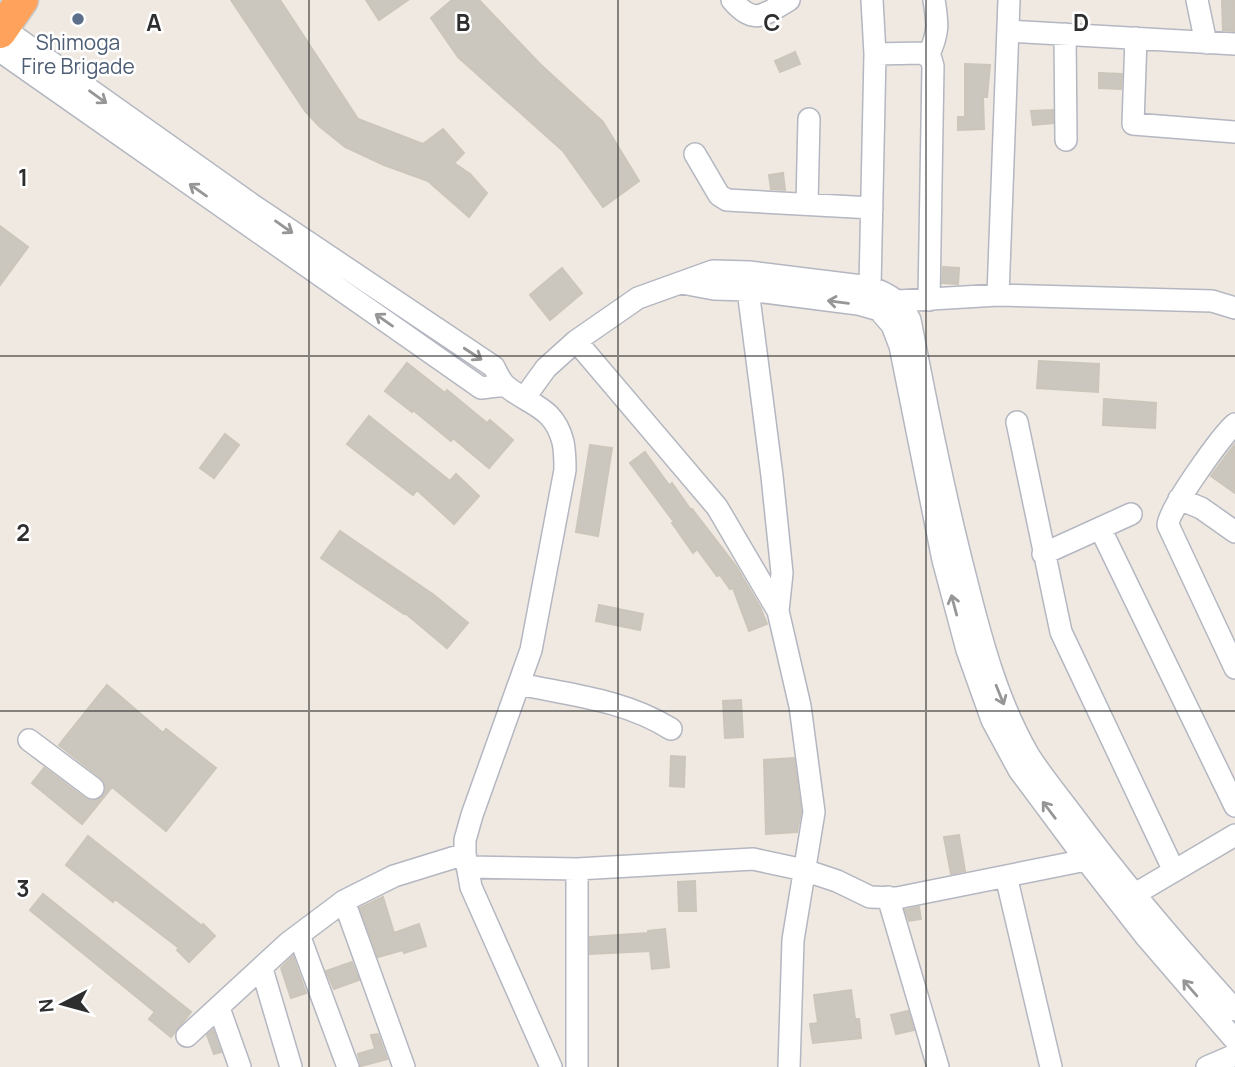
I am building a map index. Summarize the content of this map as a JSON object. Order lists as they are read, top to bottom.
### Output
{
  "places": ["Shimoga Fire Brigade"],
  "north": "left",
  "grid": {
    "columns": [
      "A",
      "B",
      "C",
      "D"
    ],
    "rows": ["1", "2", "3"]
  }
}
